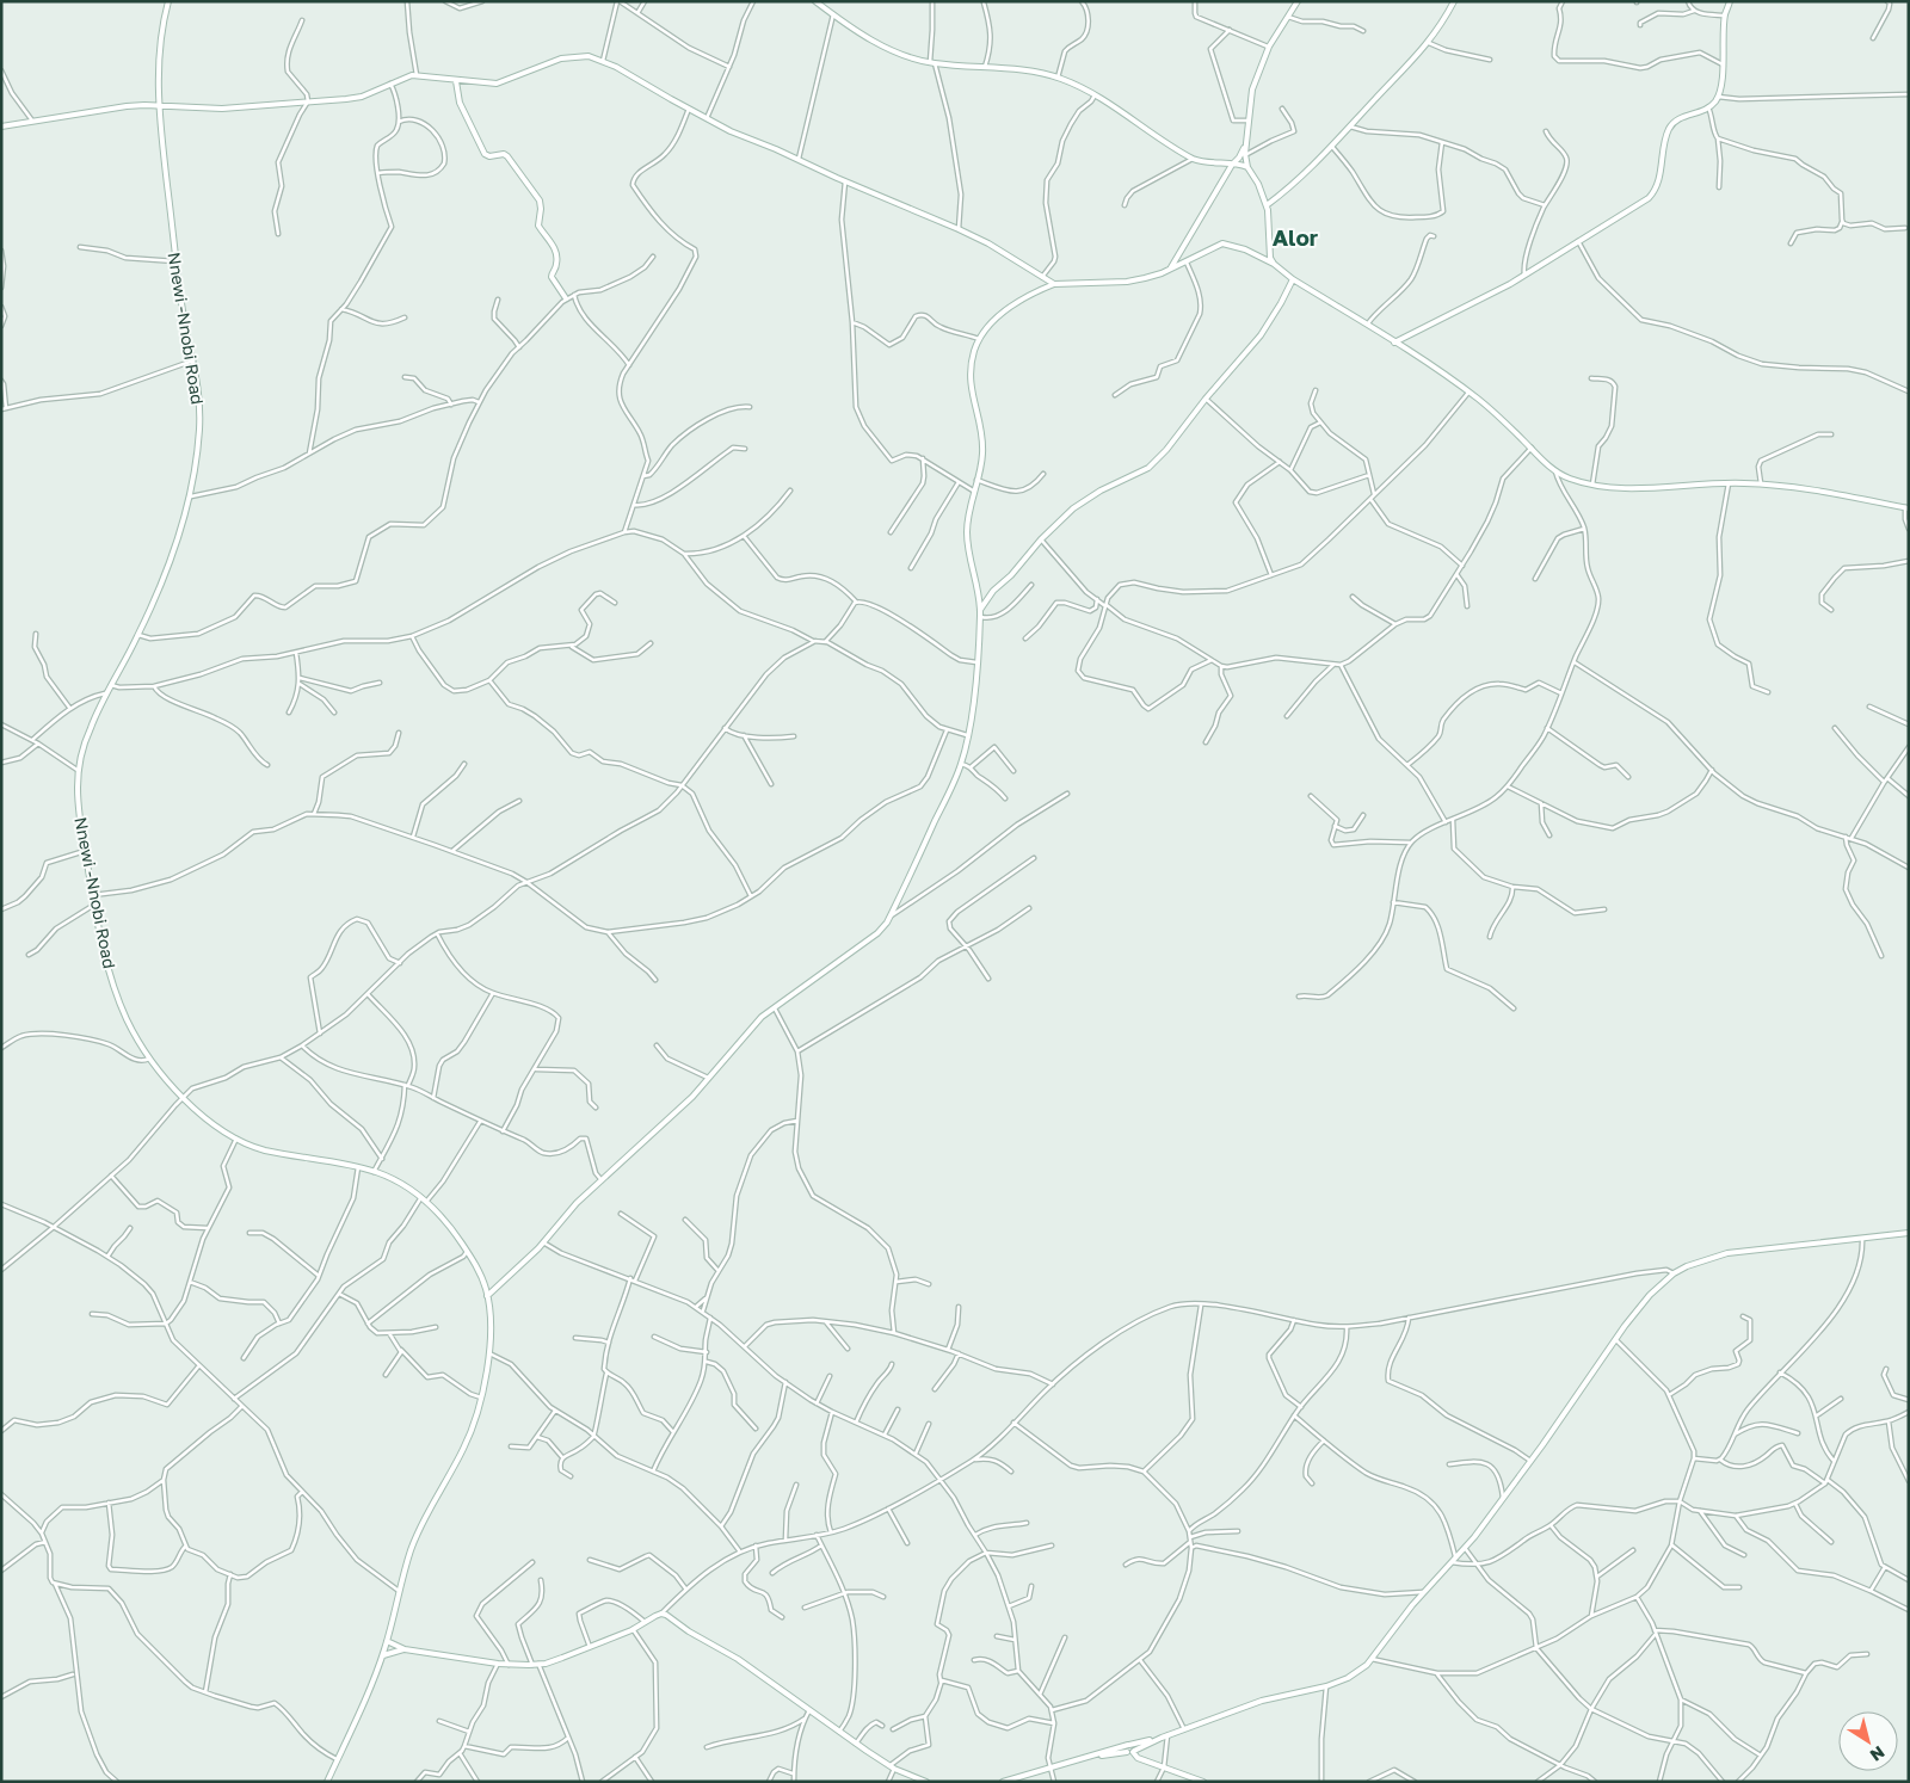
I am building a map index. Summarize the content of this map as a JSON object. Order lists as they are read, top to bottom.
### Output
{
  "streets": {
    "main road": ["Nnewi -Nnobi Road"]
  },
  "districts": ["Alor"],
  "north": "bottom right"
}
